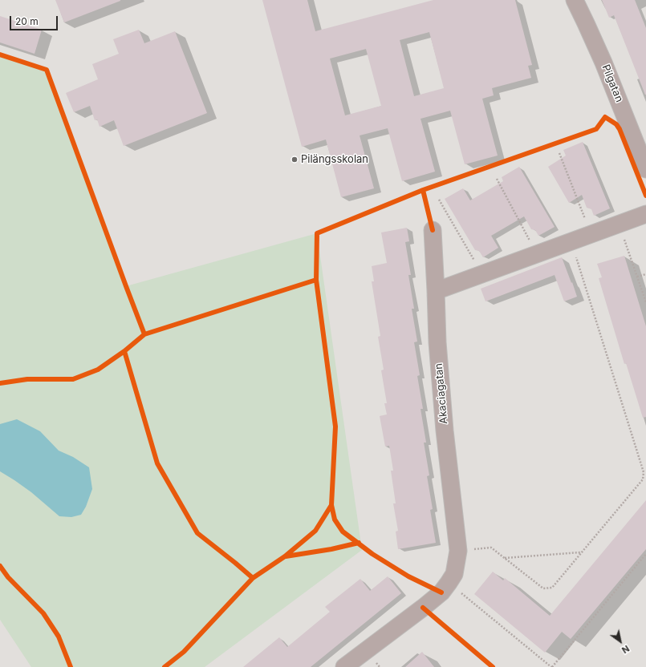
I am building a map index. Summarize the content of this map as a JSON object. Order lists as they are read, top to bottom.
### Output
{
  "streets": {
    "street": ["Pilgatan", "Akaciagatan"]
  },
  "places": ["Pilängsskolan"],
  "scale_bar": "20 m",
  "north": "bottom right"
}
